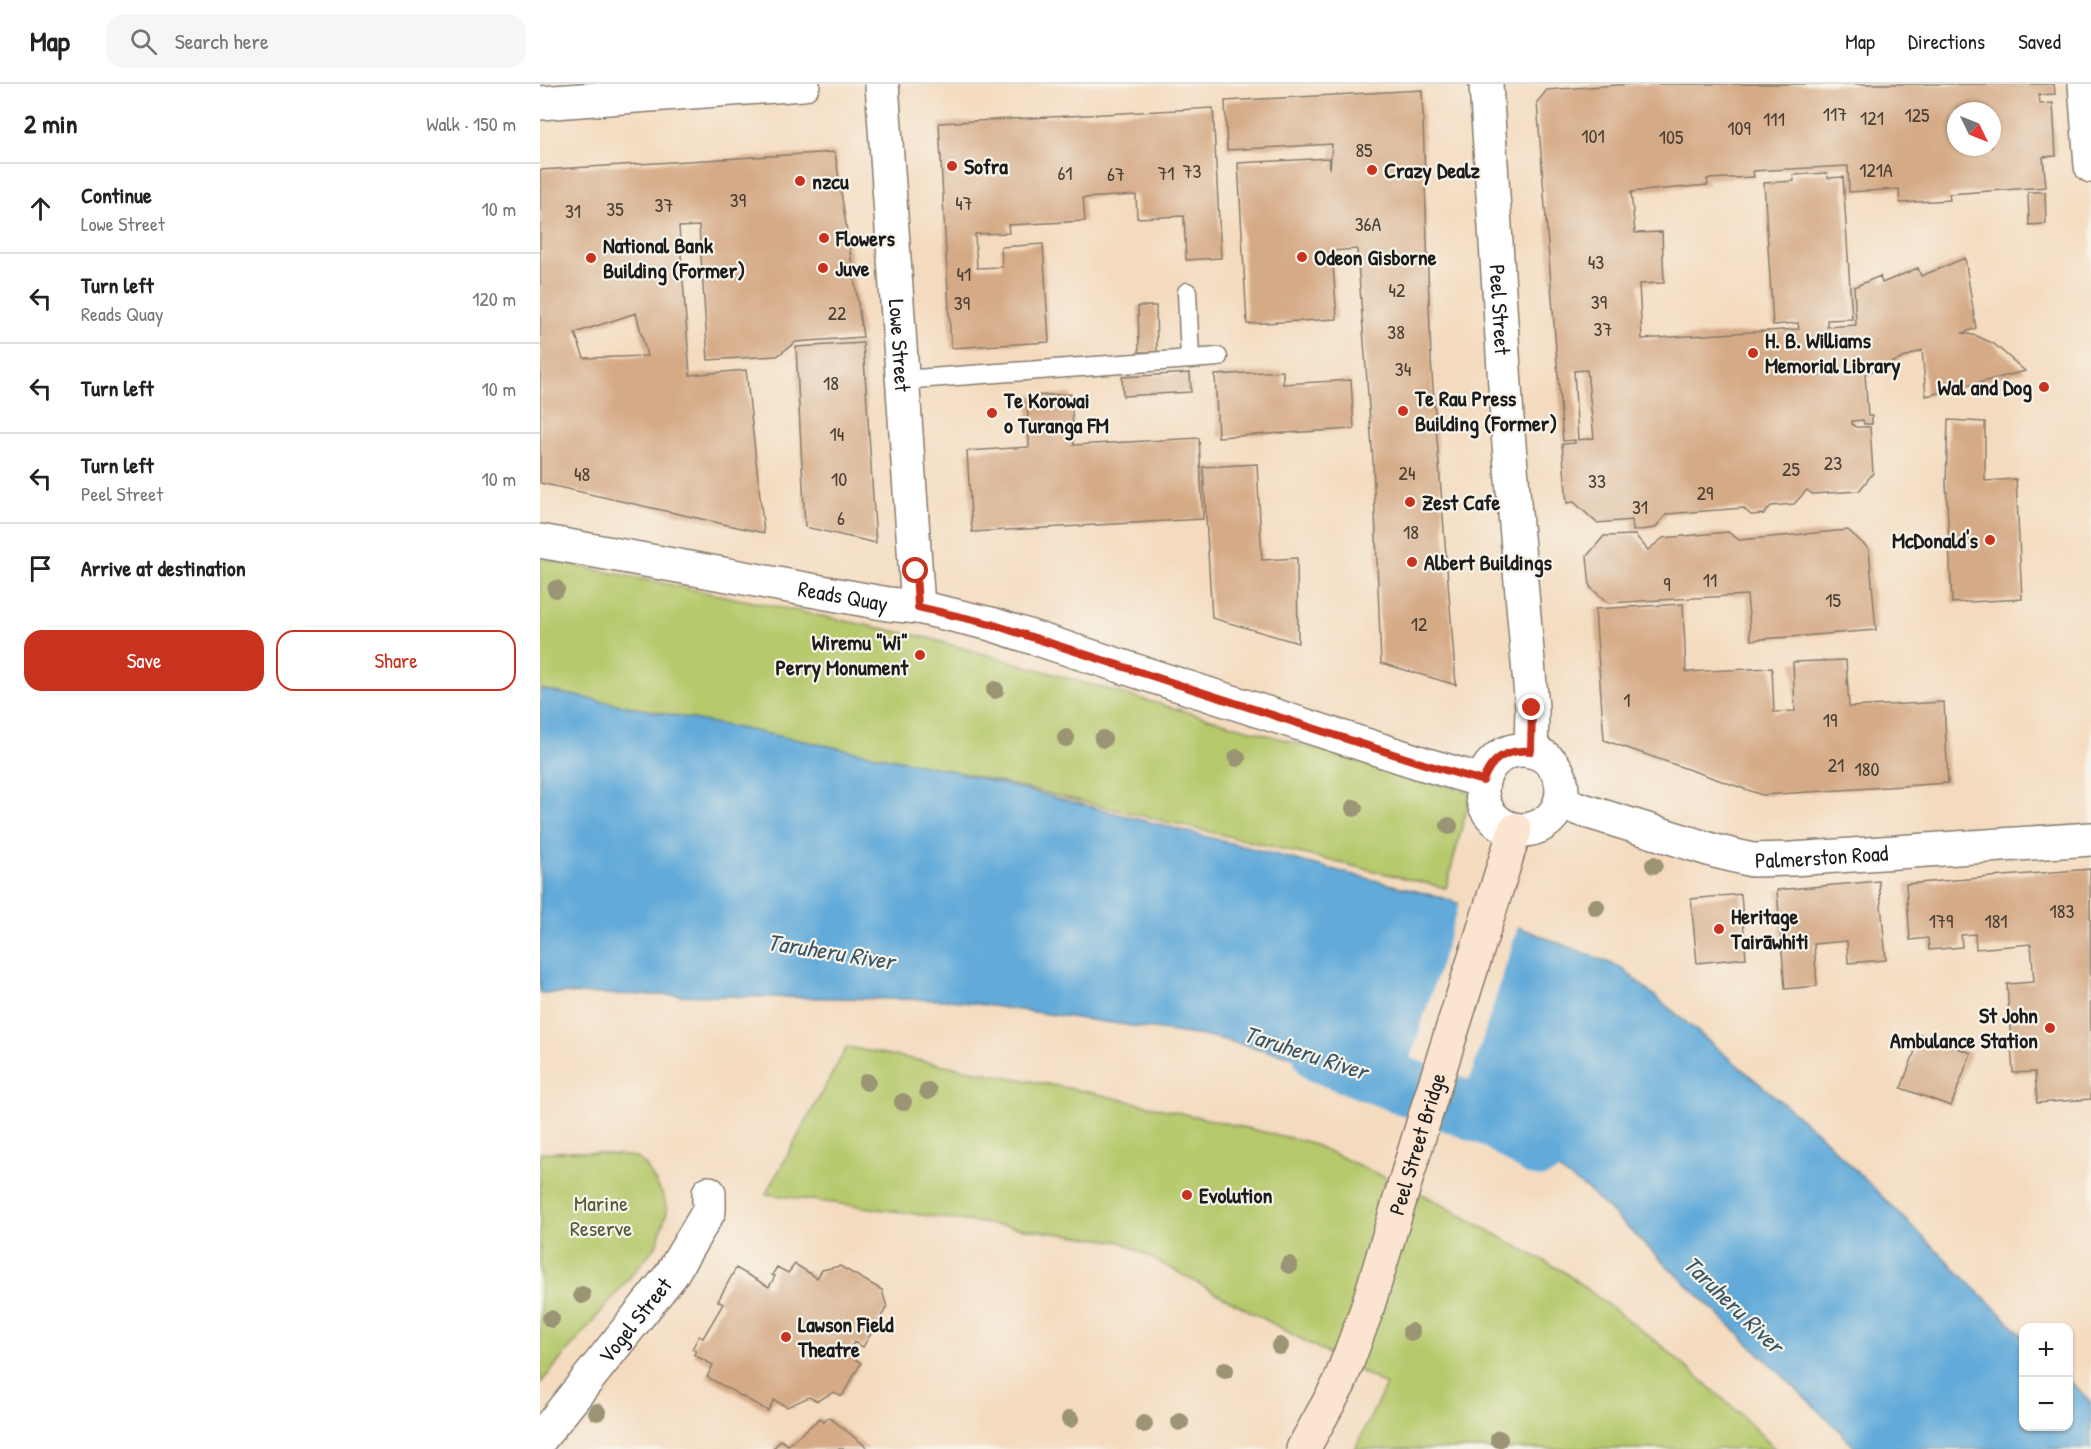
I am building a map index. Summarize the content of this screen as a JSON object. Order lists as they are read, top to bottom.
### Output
{
  "streets": {
    "main road": ["Peel Street Bridge"],
    "street": [
      "Peel Street",
      "Lowe Street",
      "Reads Quay",
      "Palmerston Road",
      "Vogel Street"
    ]
  },
  "crossings": [
    ["Peel Street", "Reads Quay"],
    ["Peel Street", "Palmerston Road"],
    ["Peel Street", "Peel Street Bridge"],
    ["Lowe Street", "Reads Quay"],
    ["Reads Quay", "Palmerston Road"],
    ["Reads Quay", "Peel Street Bridge"],
    ["Palmerston Road", "Peel Street Bridge"]
  ],
  "water": ["Taruheru River"],
  "parks": ["Marine Reserve"],
  "places": [
    "Sofra",
    "Crazy Dealz",
    "nzcu",
    "Flowers",
    "Odeon Gisborne",
    "National Bank Building (Former)",
    "Juve",
    "H. B. Williams Memorial Library",
    "Wal and Dog",
    "Te Rau Press Building (Former)",
    "Te Korowai o Turanga FM",
    "Zest Cafe",
    "McDonald's",
    "Albert Buildings",
    "Wiremu \"Wi\" Perry Monument",
    "Heritage Tairāwhiti",
    "St John Ambulance Station",
    "Evolution",
    "Lawson Field Theatre"
  ],
  "house_numbers": [
    "117",
    "125",
    "121",
    "111",
    "109",
    "101",
    "105",
    "85",
    "121A",
    "73",
    "61",
    "71",
    "67",
    "39",
    "47",
    "37",
    "35",
    "31",
    "36A",
    "43",
    "41",
    "42",
    "39",
    "39",
    "22",
    "37",
    "38",
    "34",
    "18",
    "14",
    "23",
    "25",
    "24",
    "48",
    "10",
    "33",
    "29",
    "31",
    "6",
    "18",
    "11",
    "9",
    "15",
    "12",
    "1",
    "19",
    "21",
    "180",
    "183",
    "179",
    "181"
  ],
  "north": "bottom right",
  "page": {
    "header": "Map",
    "search": "Search here",
    "nav": ["Map", "Directions", "Saved"],
    "heading": ["2 min", "Walk · 150 m"],
    "list": [
      ["Continue", "Lowe Street", "10 m"],
      ["Turn left", "Reads Quay", "120 m"],
      ["Turn left", "10 m"],
      ["Turn left", "Peel Street", "10 m"],
      "Arrive at destination"
    ],
    "buttons": ["Save", "Share"],
    "map_buttons": ["+", "−"]
  }
}
